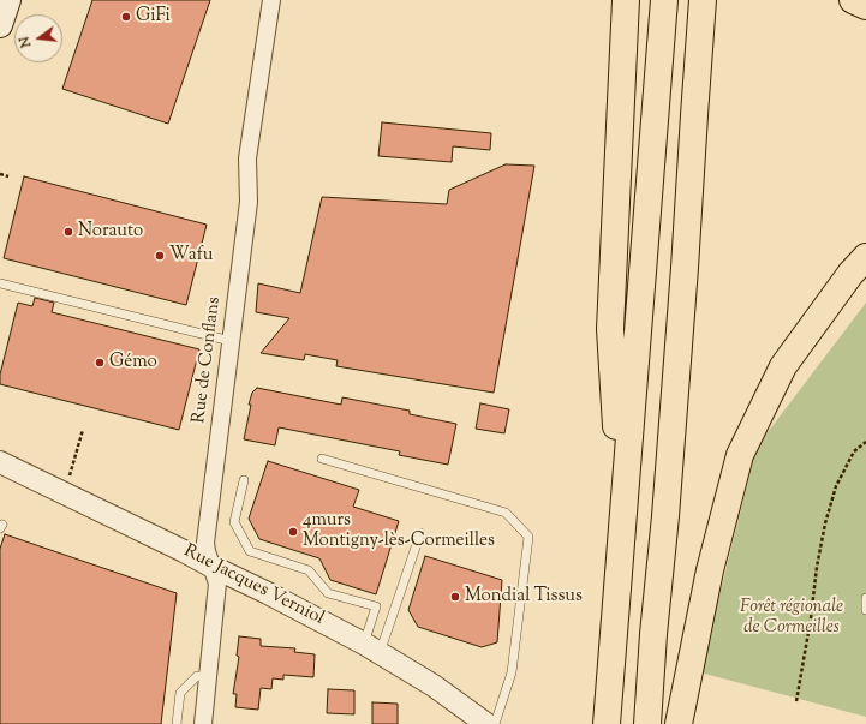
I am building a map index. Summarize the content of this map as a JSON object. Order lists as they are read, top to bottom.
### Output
{
  "streets": {
    "street": ["Rue de Conflans", "Rue Jacques Verniol"]
  },
  "crossings": [
    ["Rue de Conflans", "Rue Jacques Verniol"]
  ],
  "parks": ["Forêt régionale de Cormeilles"],
  "places": [
    "GiFi",
    "Norauto",
    "Wafu",
    "Gémo",
    "4murs Montigny-lès-Cormeilles",
    "Mondial Tissus"
  ],
  "north": "left"
}
